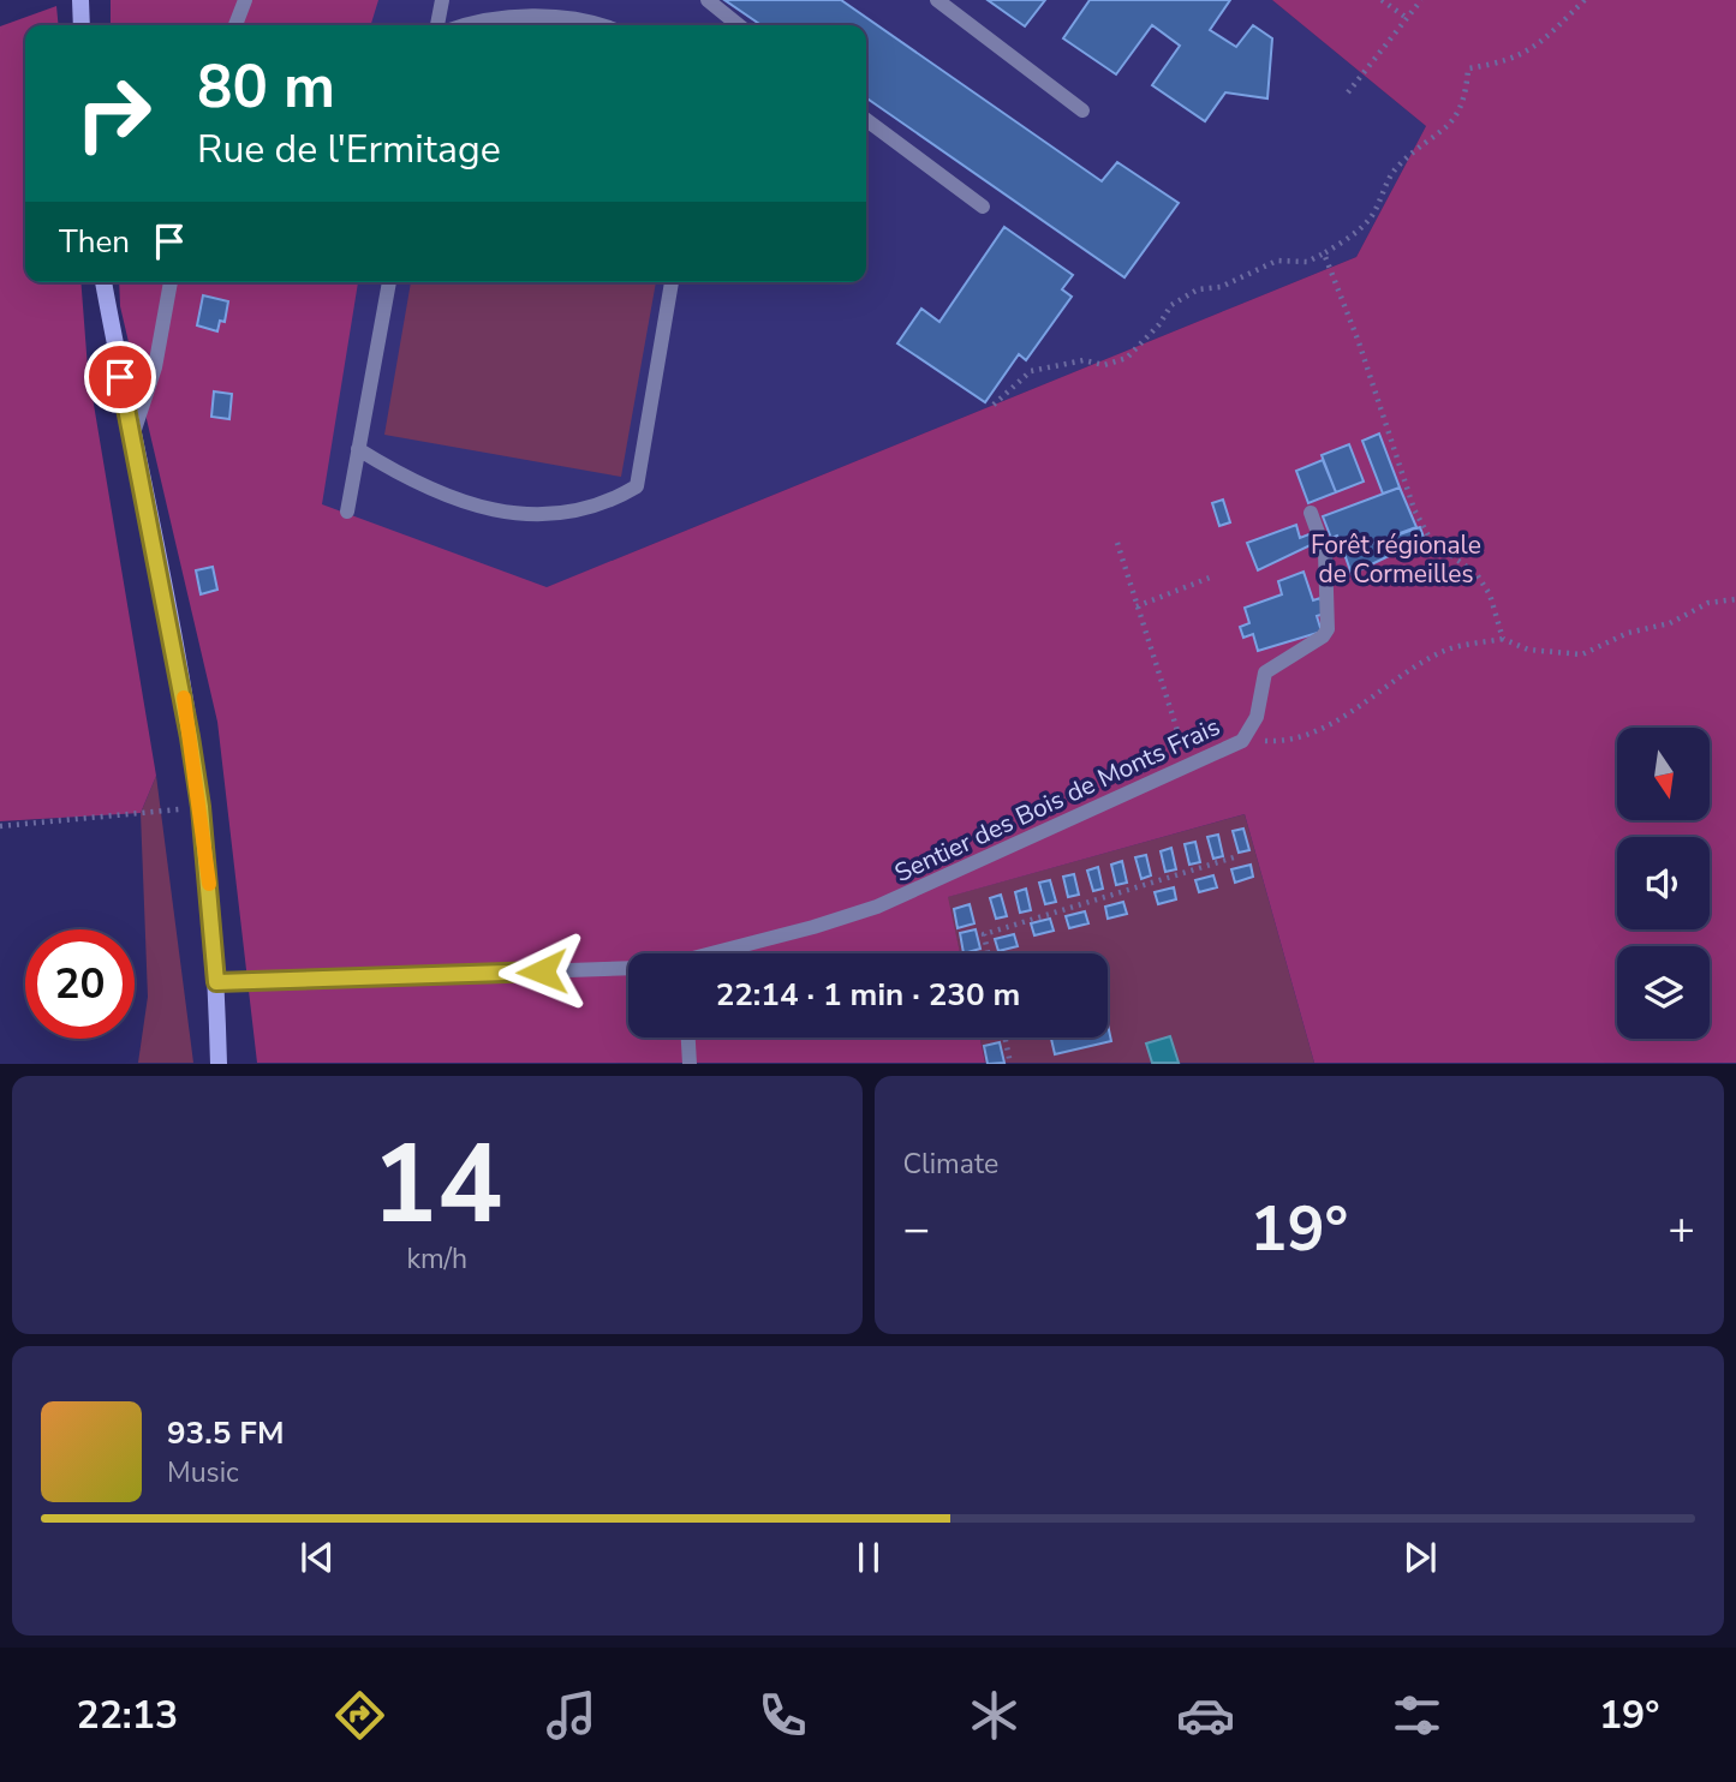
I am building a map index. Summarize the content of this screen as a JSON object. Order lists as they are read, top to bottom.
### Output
{
  "streets": {
    "lane": ["Sentier des Bois de Monts Frais"]
  },
  "parks": ["Forêt régionale de Cormeilles"],
  "north": "bottom",
  "page": {
    "turn": ["80 m", "Rue de l'Ermitage"],
    "then": "Then",
    "limit": "20",
    "trip": "22:14 · 1 min · 230 m",
    "tile": [
      ["14", "km/h"],
      "Climate"
    ],
    "heat": ["−", "19°", "+"],
    "song": ["93.5 FM", "Music"],
    "tabs": ["22:13", "19°"]
  }
}
